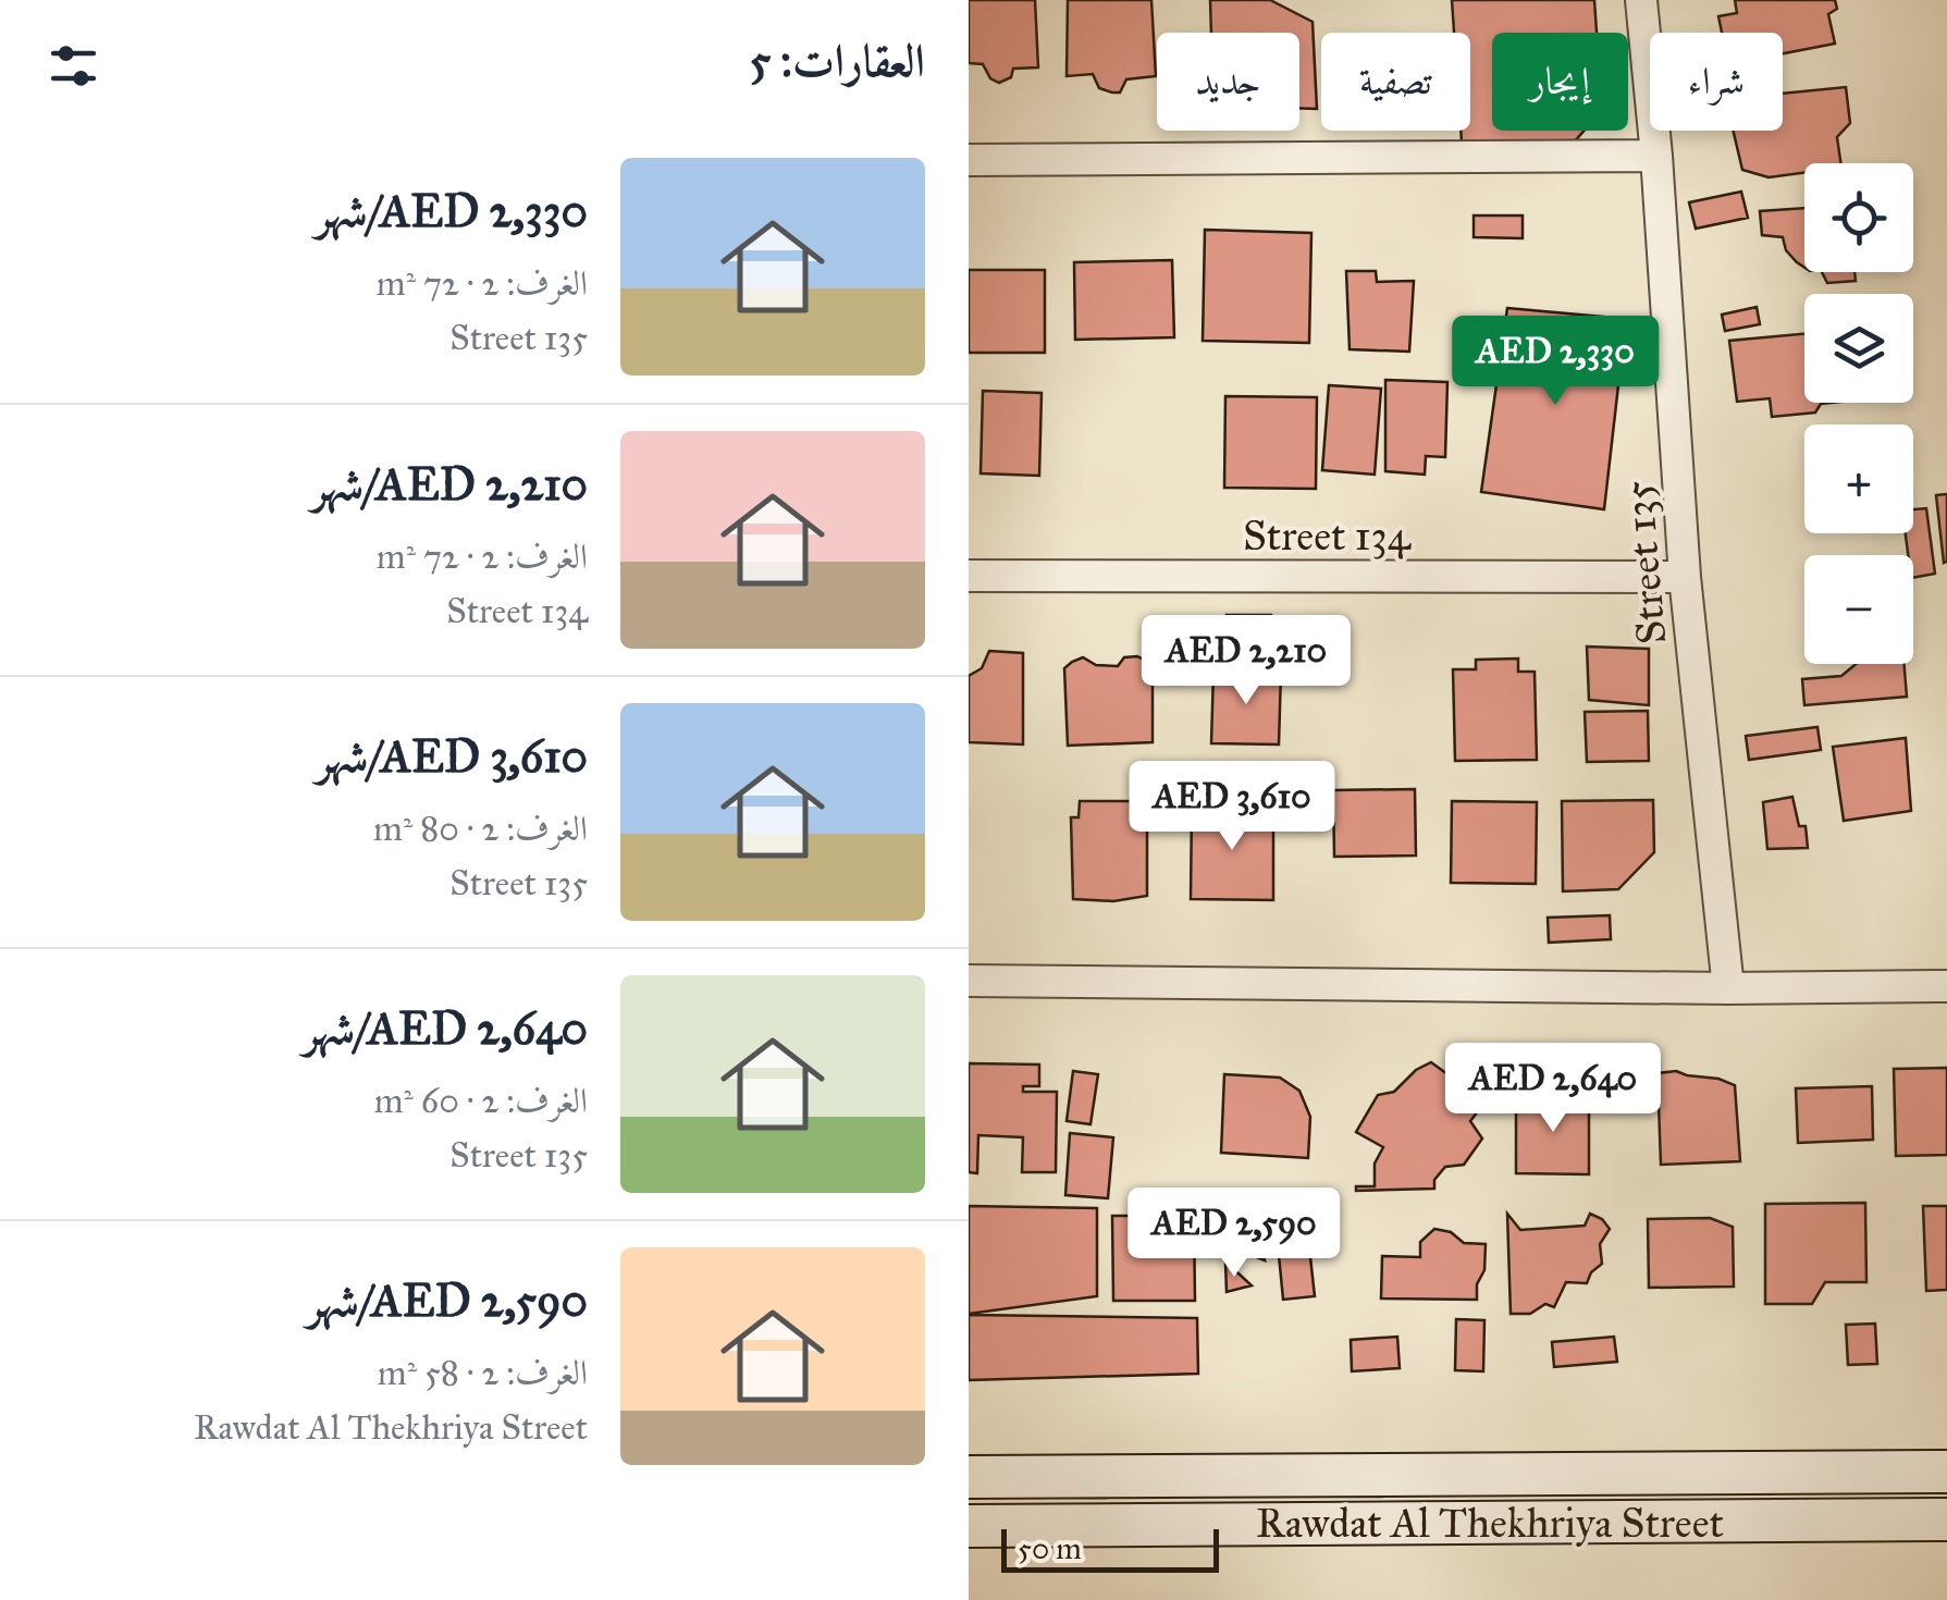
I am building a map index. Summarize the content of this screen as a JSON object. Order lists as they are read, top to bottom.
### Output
{
  "streets": {
    "street": ["Street 134", "Street 135", "Rawdat Al Thekhriya Street"]
  },
  "crossings": [
    ["Street 134", "Street 135"]
  ],
  "scale_bar": "50 m",
  "page": {
    "heading": "العقارات: 5",
    "chip": [
      "شراء",
      "إيجار",
      "تصفية",
      "جديد"
    ],
    "list": [
      {
        "name": "AED 2,330/شهر",
        "note": "الغرف: 2 · 72 m² · Street 135"
      },
      {
        "name": "AED 2,210/شهر",
        "note": "الغرف: 2 · 72 m² · Street 134"
      },
      {
        "name": "AED 3,610/شهر",
        "note": "الغرف: 2 · 80 m² · Street 135"
      },
      {
        "name": "AED 2,640/شهر",
        "note": "الغرف: 2 · 60 m² · Street 135"
      },
      {
        "name": "AED 2,590/شهر",
        "note": "الغرف: 2 · 58 m² · Rawdat Al Thekhriya Street"
      }
    ],
    "map_buttons": ["+", "−"],
    "price": [
      "AED 2,330",
      "AED 2,210",
      "AED 3,610",
      "AED 2,640",
      "AED 2,590"
    ],
    "scale": "50 m"
  }
}
